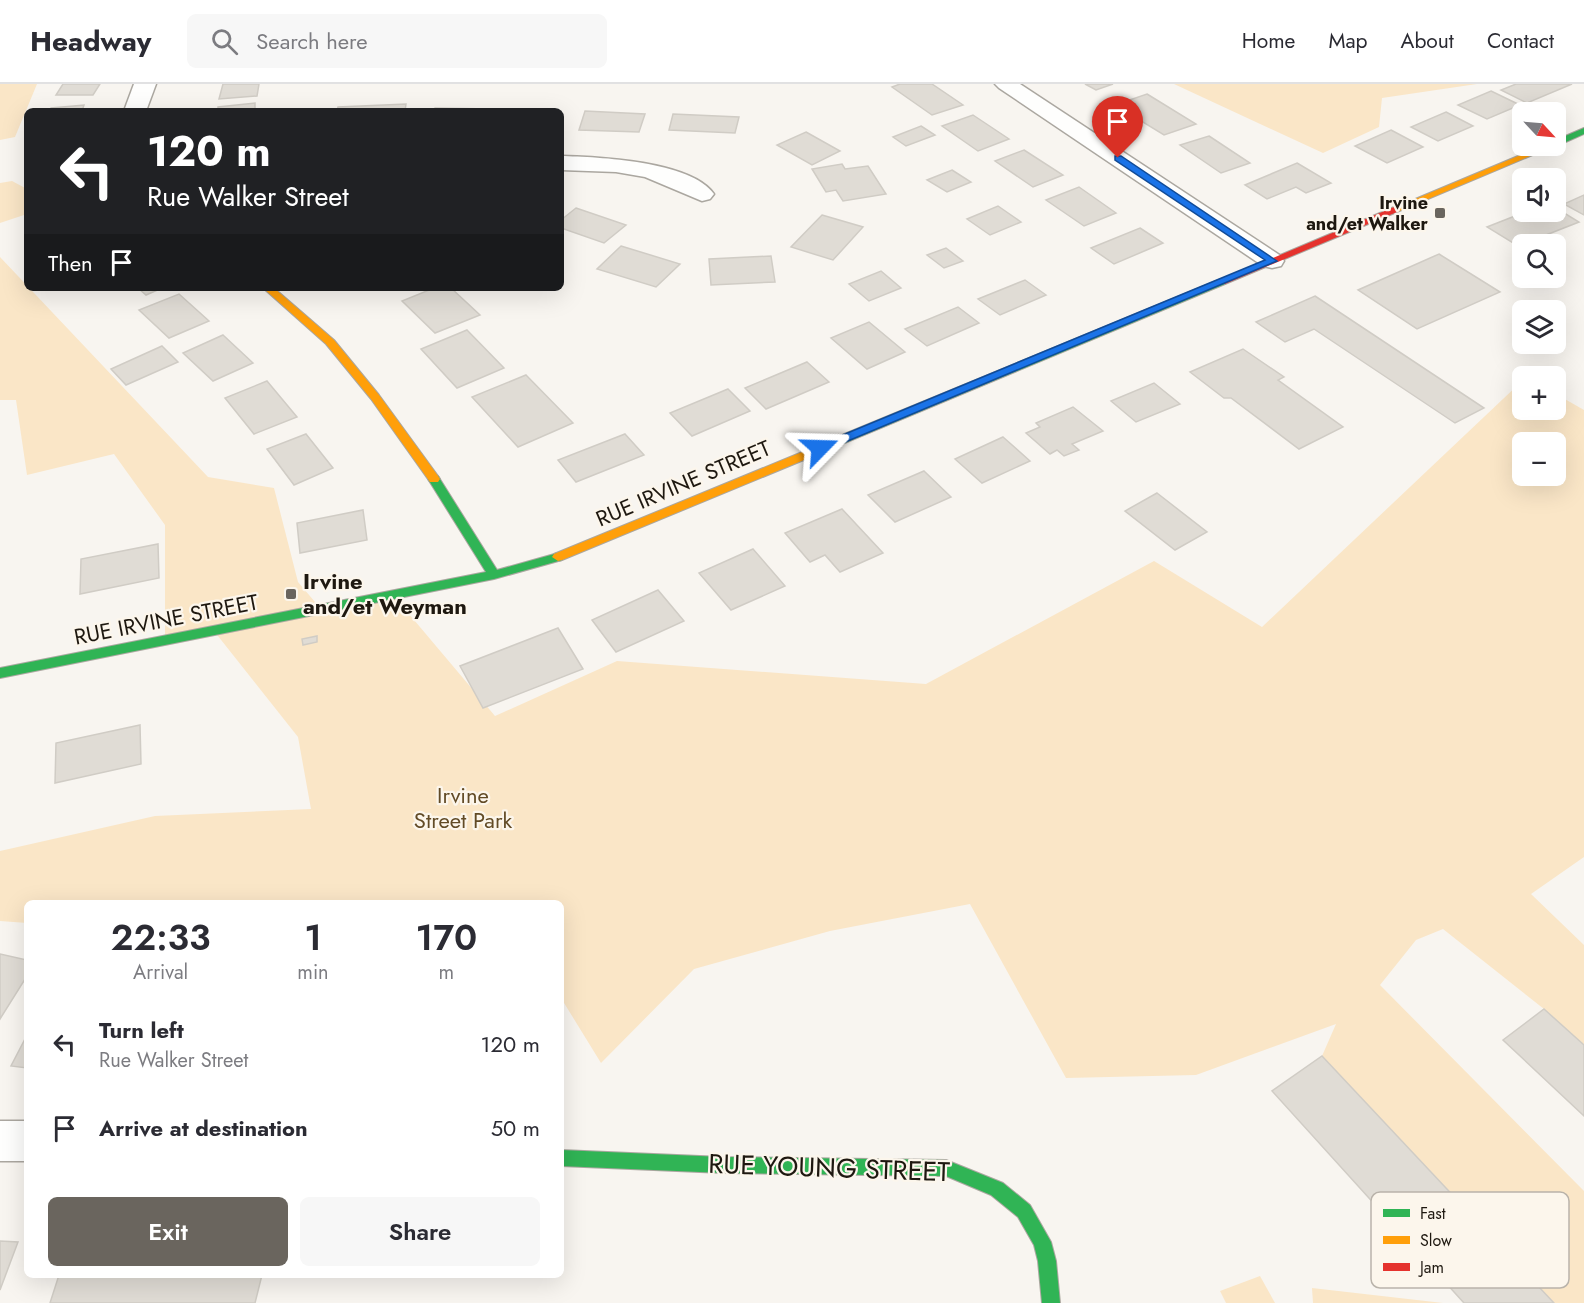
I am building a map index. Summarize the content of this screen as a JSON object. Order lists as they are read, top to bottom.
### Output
{
  "streets": {
    "street": ["RUE IRVINE STREET", "RUE YOUNG STREET"]
  },
  "parks": ["Irvine Street Park"],
  "places": {
    "transit": ["Irvine and/et Walker", "Irvine and/et Weyman"]
  },
  "legend": ["Fast", "Slow", "Jam"],
  "north": "bottom right",
  "page": {
    "header": "Headway",
    "search": "Search here",
    "nav": [
      "Home",
      "Map",
      "About",
      "Contact"
    ],
    "map_buttons": ["+", "−"],
    "turn": ["120 m", "Rue Walker Street"],
    "then": "Then",
    "eta": [
      "22:33",
      "Arrival",
      "1",
      "min",
      "170",
      "m"
    ],
    "list": [
      {
        "name": "Turn left",
        "note": "Rue Walker Street",
        "value": "120 m"
      },
      {
        "name": "Arrive at destination",
        "value": "50 m"
      }
    ],
    "buttons": ["Exit", "Share"]
  }
}
